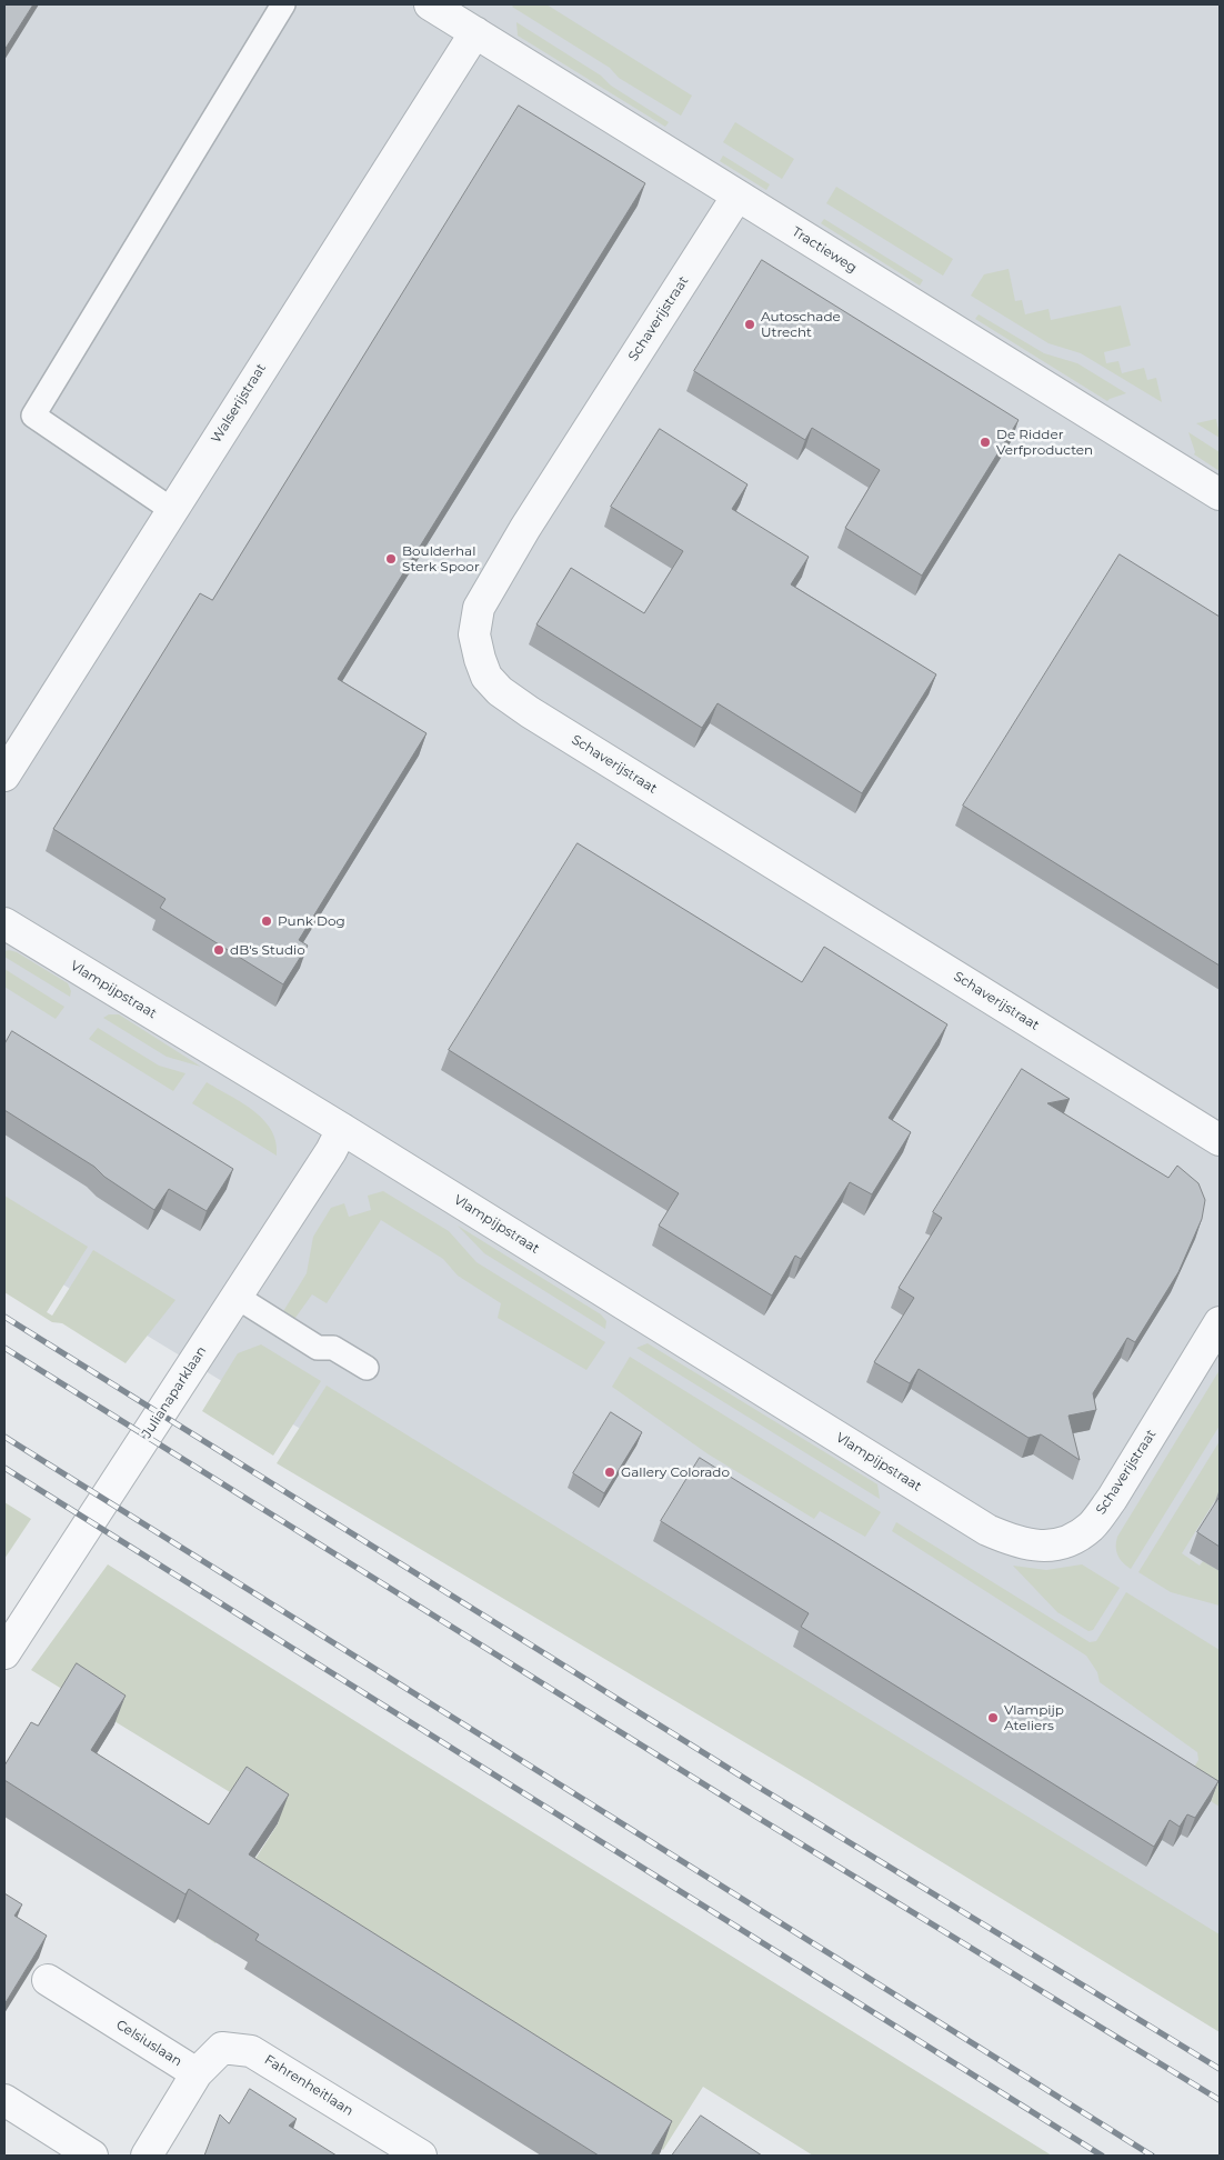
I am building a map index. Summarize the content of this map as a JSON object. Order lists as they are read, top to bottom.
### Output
{
  "streets": {
    "street": [
      "Tractieweg",
      "Schaverijstraat",
      "Walserijstraat",
      "Vlampijpstraat",
      "Julianaparklaan",
      "Celsiuslaan",
      "Fahrenheitlaan"
    ]
  },
  "crossings": [
    ["Tractieweg", "Schaverijstraat"],
    ["Tractieweg", "Walserijstraat"],
    ["Schaverijstraat", "Vlampijpstraat"],
    ["Vlampijpstraat", "Julianaparklaan"],
    ["Celsiuslaan", "Fahrenheitlaan"]
  ],
  "places": [
    "Autoschade Utrecht",
    "De Ridder Verfproducten",
    "Boulderhal Sterk Spoor",
    "Punk Dog",
    "dB's Studio",
    "Gallery Colorado",
    "Vlampijp Ateliers"
  ]
}
